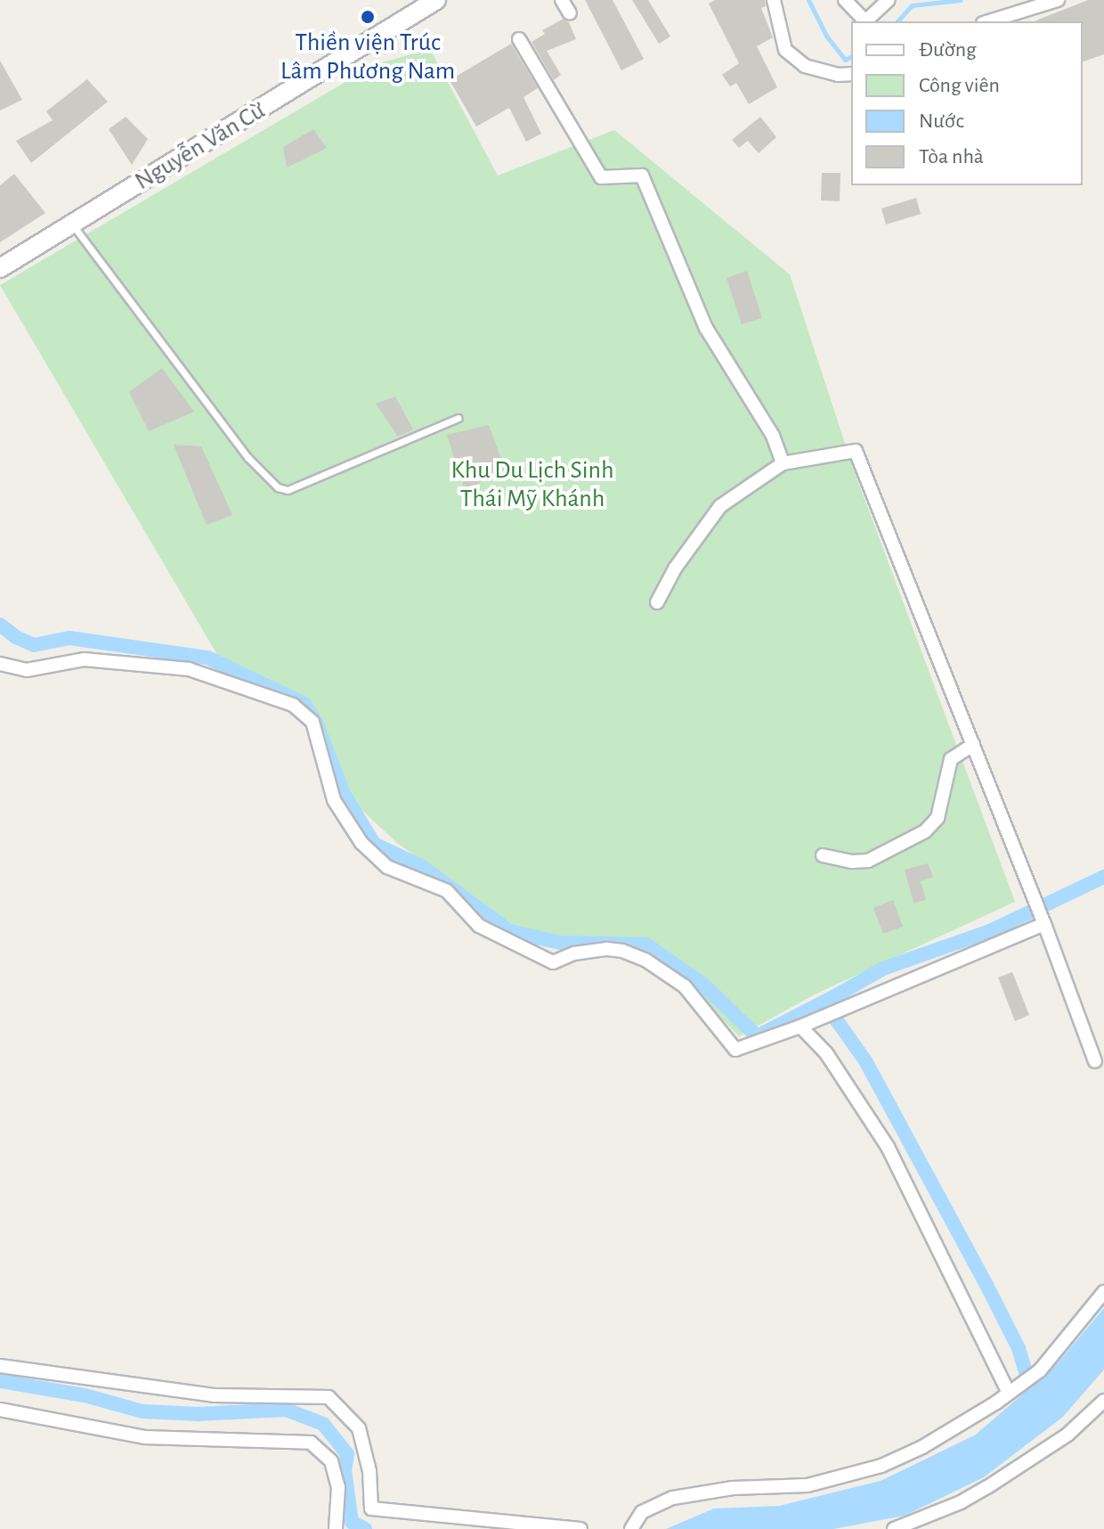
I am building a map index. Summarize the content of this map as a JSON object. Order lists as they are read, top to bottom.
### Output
{
  "streets": {
    "main road": ["Nguyễn Văn Cừ"]
  },
  "parks": ["Khu Du Lịch Sinh Thái Mỹ Khánh"],
  "places": ["Thiền viện Trúc Lâm Phương Nam"],
  "legend": [
    "Đường",
    "Công viên",
    "Nước",
    "Tòa nhà"
  ]
}
